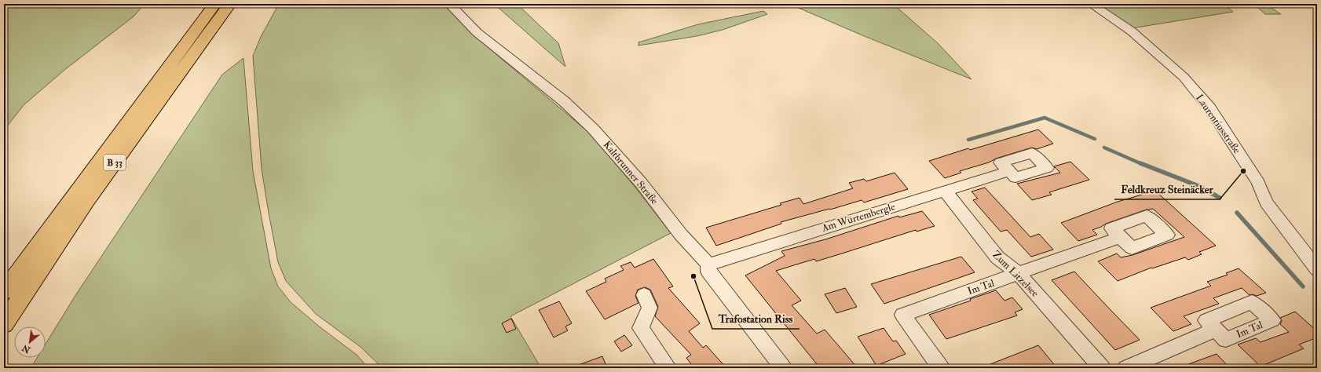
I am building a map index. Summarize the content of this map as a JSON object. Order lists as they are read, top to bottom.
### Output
{
  "streets": {
    "highway": ["B 33"],
    "street": [
      "Laurentiusstraße",
      "Kaltbrunner Straße",
      "Am Würtembergle",
      "Zum Litzelsee",
      "Im Tal"
    ]
  },
  "crossings": [
    ["Kaltbrunner Straße", "Am Würtembergle"],
    ["Am Würtembergle", "Zum Litzelsee"],
    ["Zum Litzelsee", "Im Tal"]
  ],
  "places": ["Feldkreuz Steinäcker", "Trafostation Riss"],
  "north": "bottom left"
}
